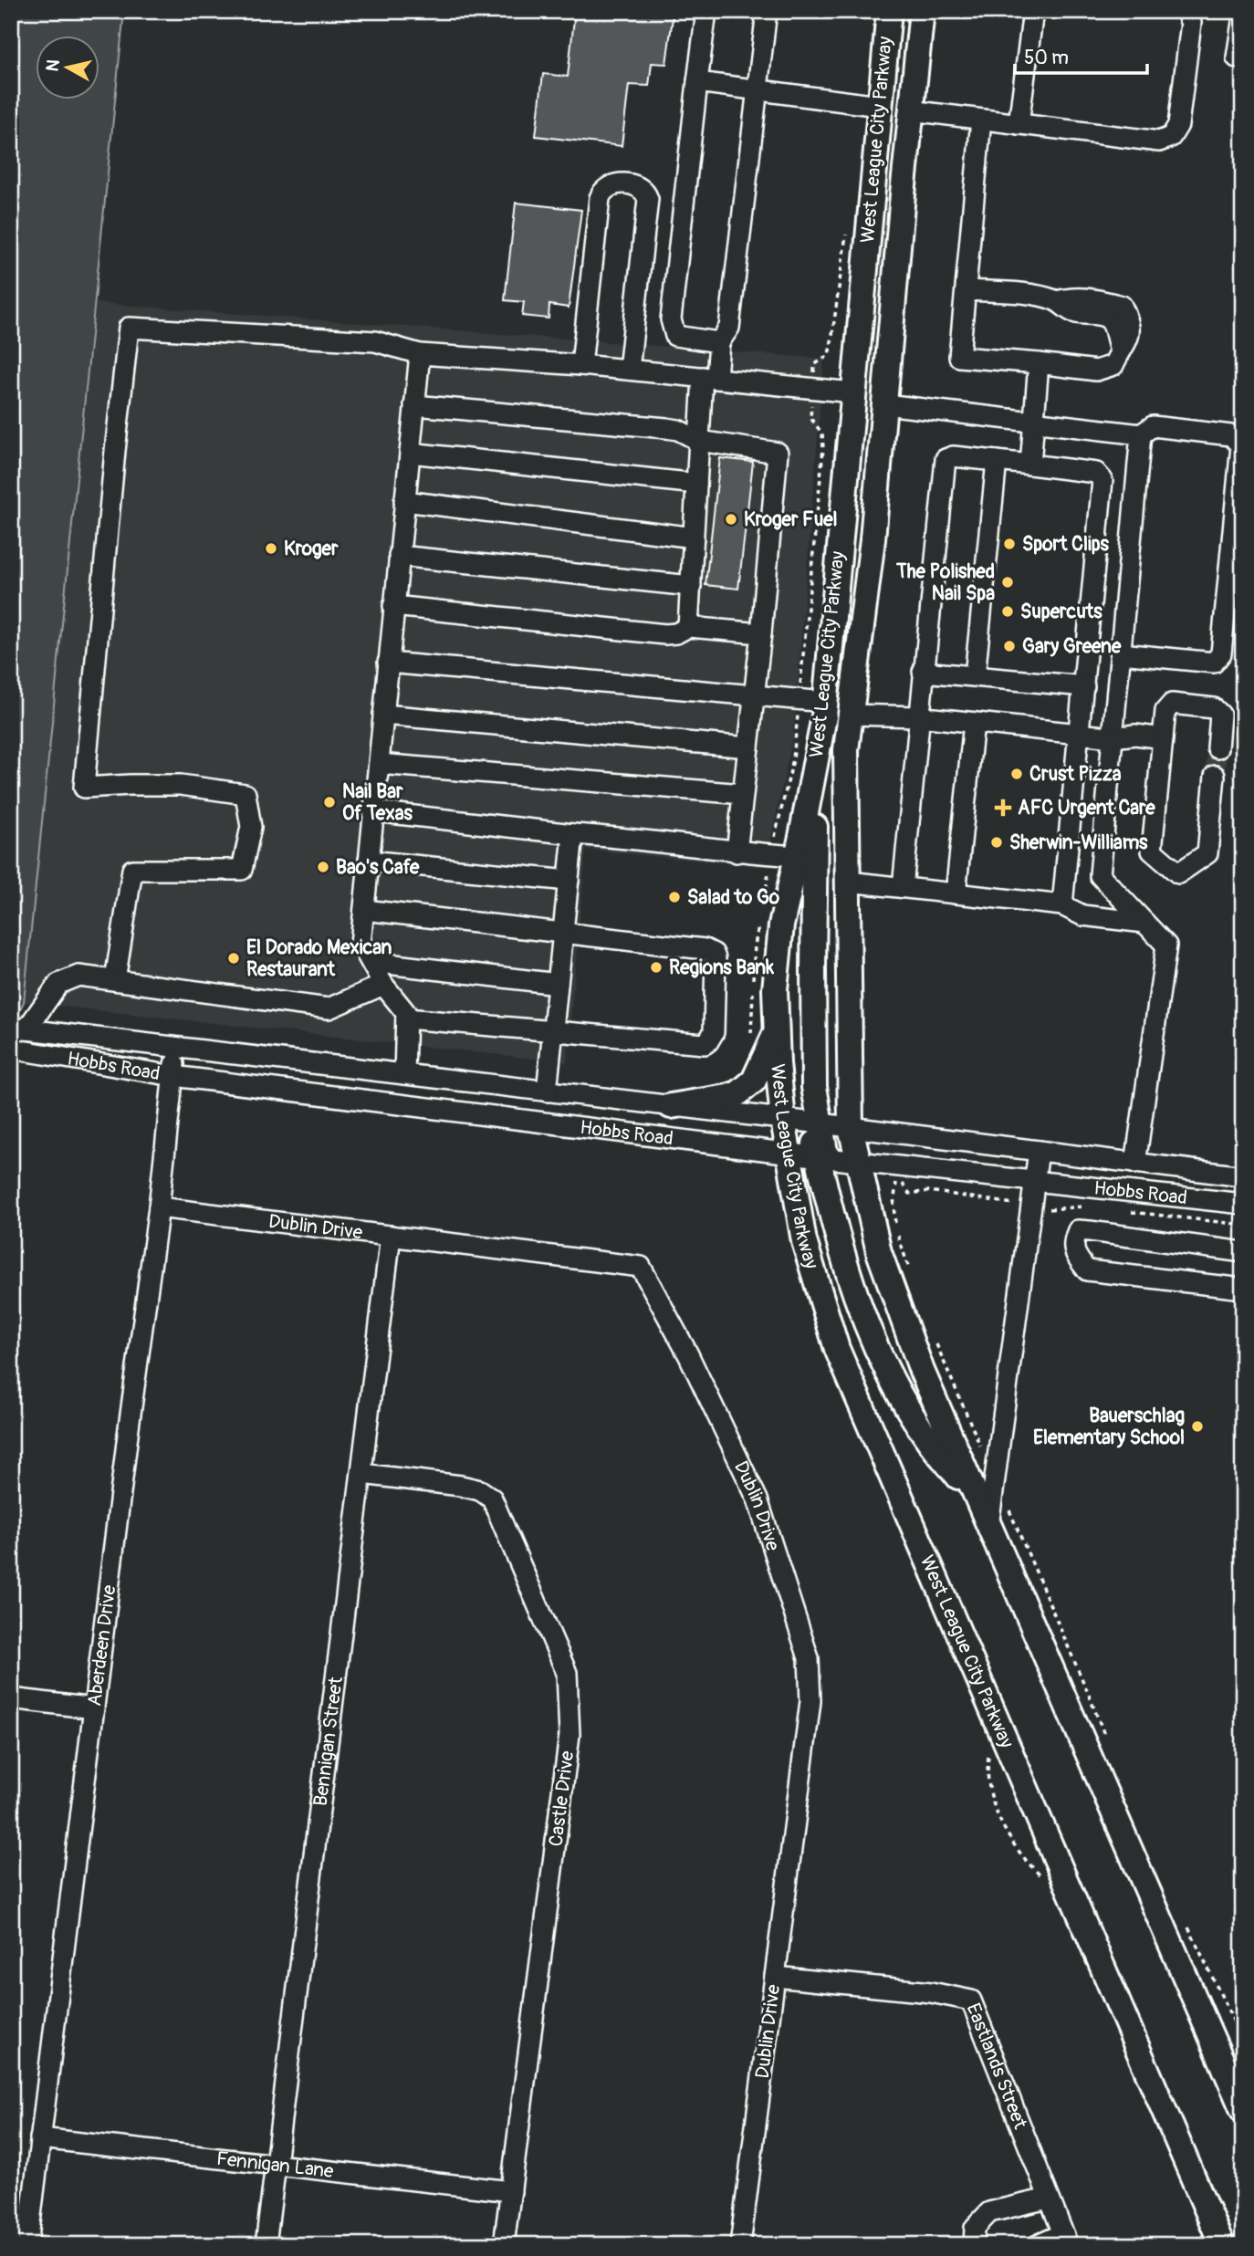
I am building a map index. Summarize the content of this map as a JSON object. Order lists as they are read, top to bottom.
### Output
{
  "streets": {
    "main road": ["West League City Parkway"],
    "street": [
      "Hobbs Road",
      "Dublin Drive",
      "Aberdeen Drive",
      "Bennigan Street",
      "Castle Drive",
      "Eastlands Street",
      "Fennigan Lane"
    ]
  },
  "crossings": [
    ["West League City Parkway", "Hobbs Road"],
    ["Hobbs Road", "Aberdeen Drive"],
    ["Dublin Drive", "Aberdeen Drive"],
    ["Dublin Drive", "Bennigan Street"],
    ["Dublin Drive", "Eastlands Street"],
    ["Aberdeen Drive", "Fennigan Lane"],
    ["Bennigan Street", "Castle Drive"],
    ["Bennigan Street", "Fennigan Lane"],
    ["Castle Drive", "Fennigan Lane"]
  ],
  "places": {
    "other": [
      "Kroger Fuel",
      "Sport Clips",
      "Kroger",
      "The Polished Nail Spa",
      "Supercuts",
      "Gary Greene",
      "Crust Pizza",
      "Nail Bar Of Texas",
      "Sherwin-Williams",
      "Bao's Cafe",
      "Salad to Go",
      "El Dorado Mexican Restaurant",
      "Regions Bank",
      "Bauerschlag Elementary School"
    ],
    "health": ["AFC Urgent Care"]
  },
  "scale_bar": "50 m",
  "north": "left"
}
